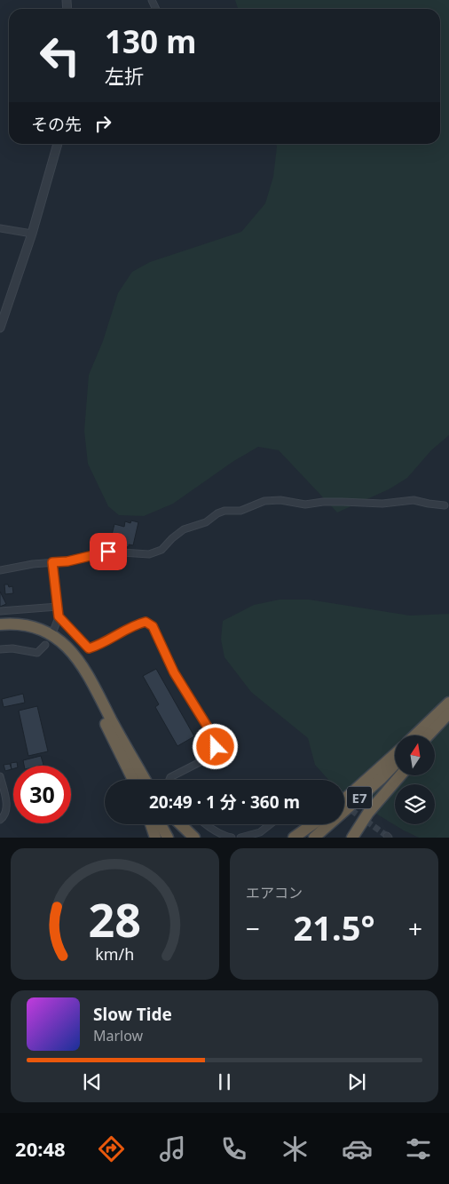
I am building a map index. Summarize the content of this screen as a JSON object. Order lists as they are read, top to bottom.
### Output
{
  "streets": {
    "highway": ["E7"]
  },
  "north": "top",
  "page": {
    "turn": ["130 m", "左折"],
    "then": "その先",
    "limit": "30",
    "trip": "20:49 · 1 分 · 360 m",
    "tile": "エアコン",
    "heat": ["−", "21.5°", "+"],
    "song": ["Slow Tide", "Marlow"],
    "tabs": "20:48",
    "gauge": ["28", "km/h"]
  }
}
